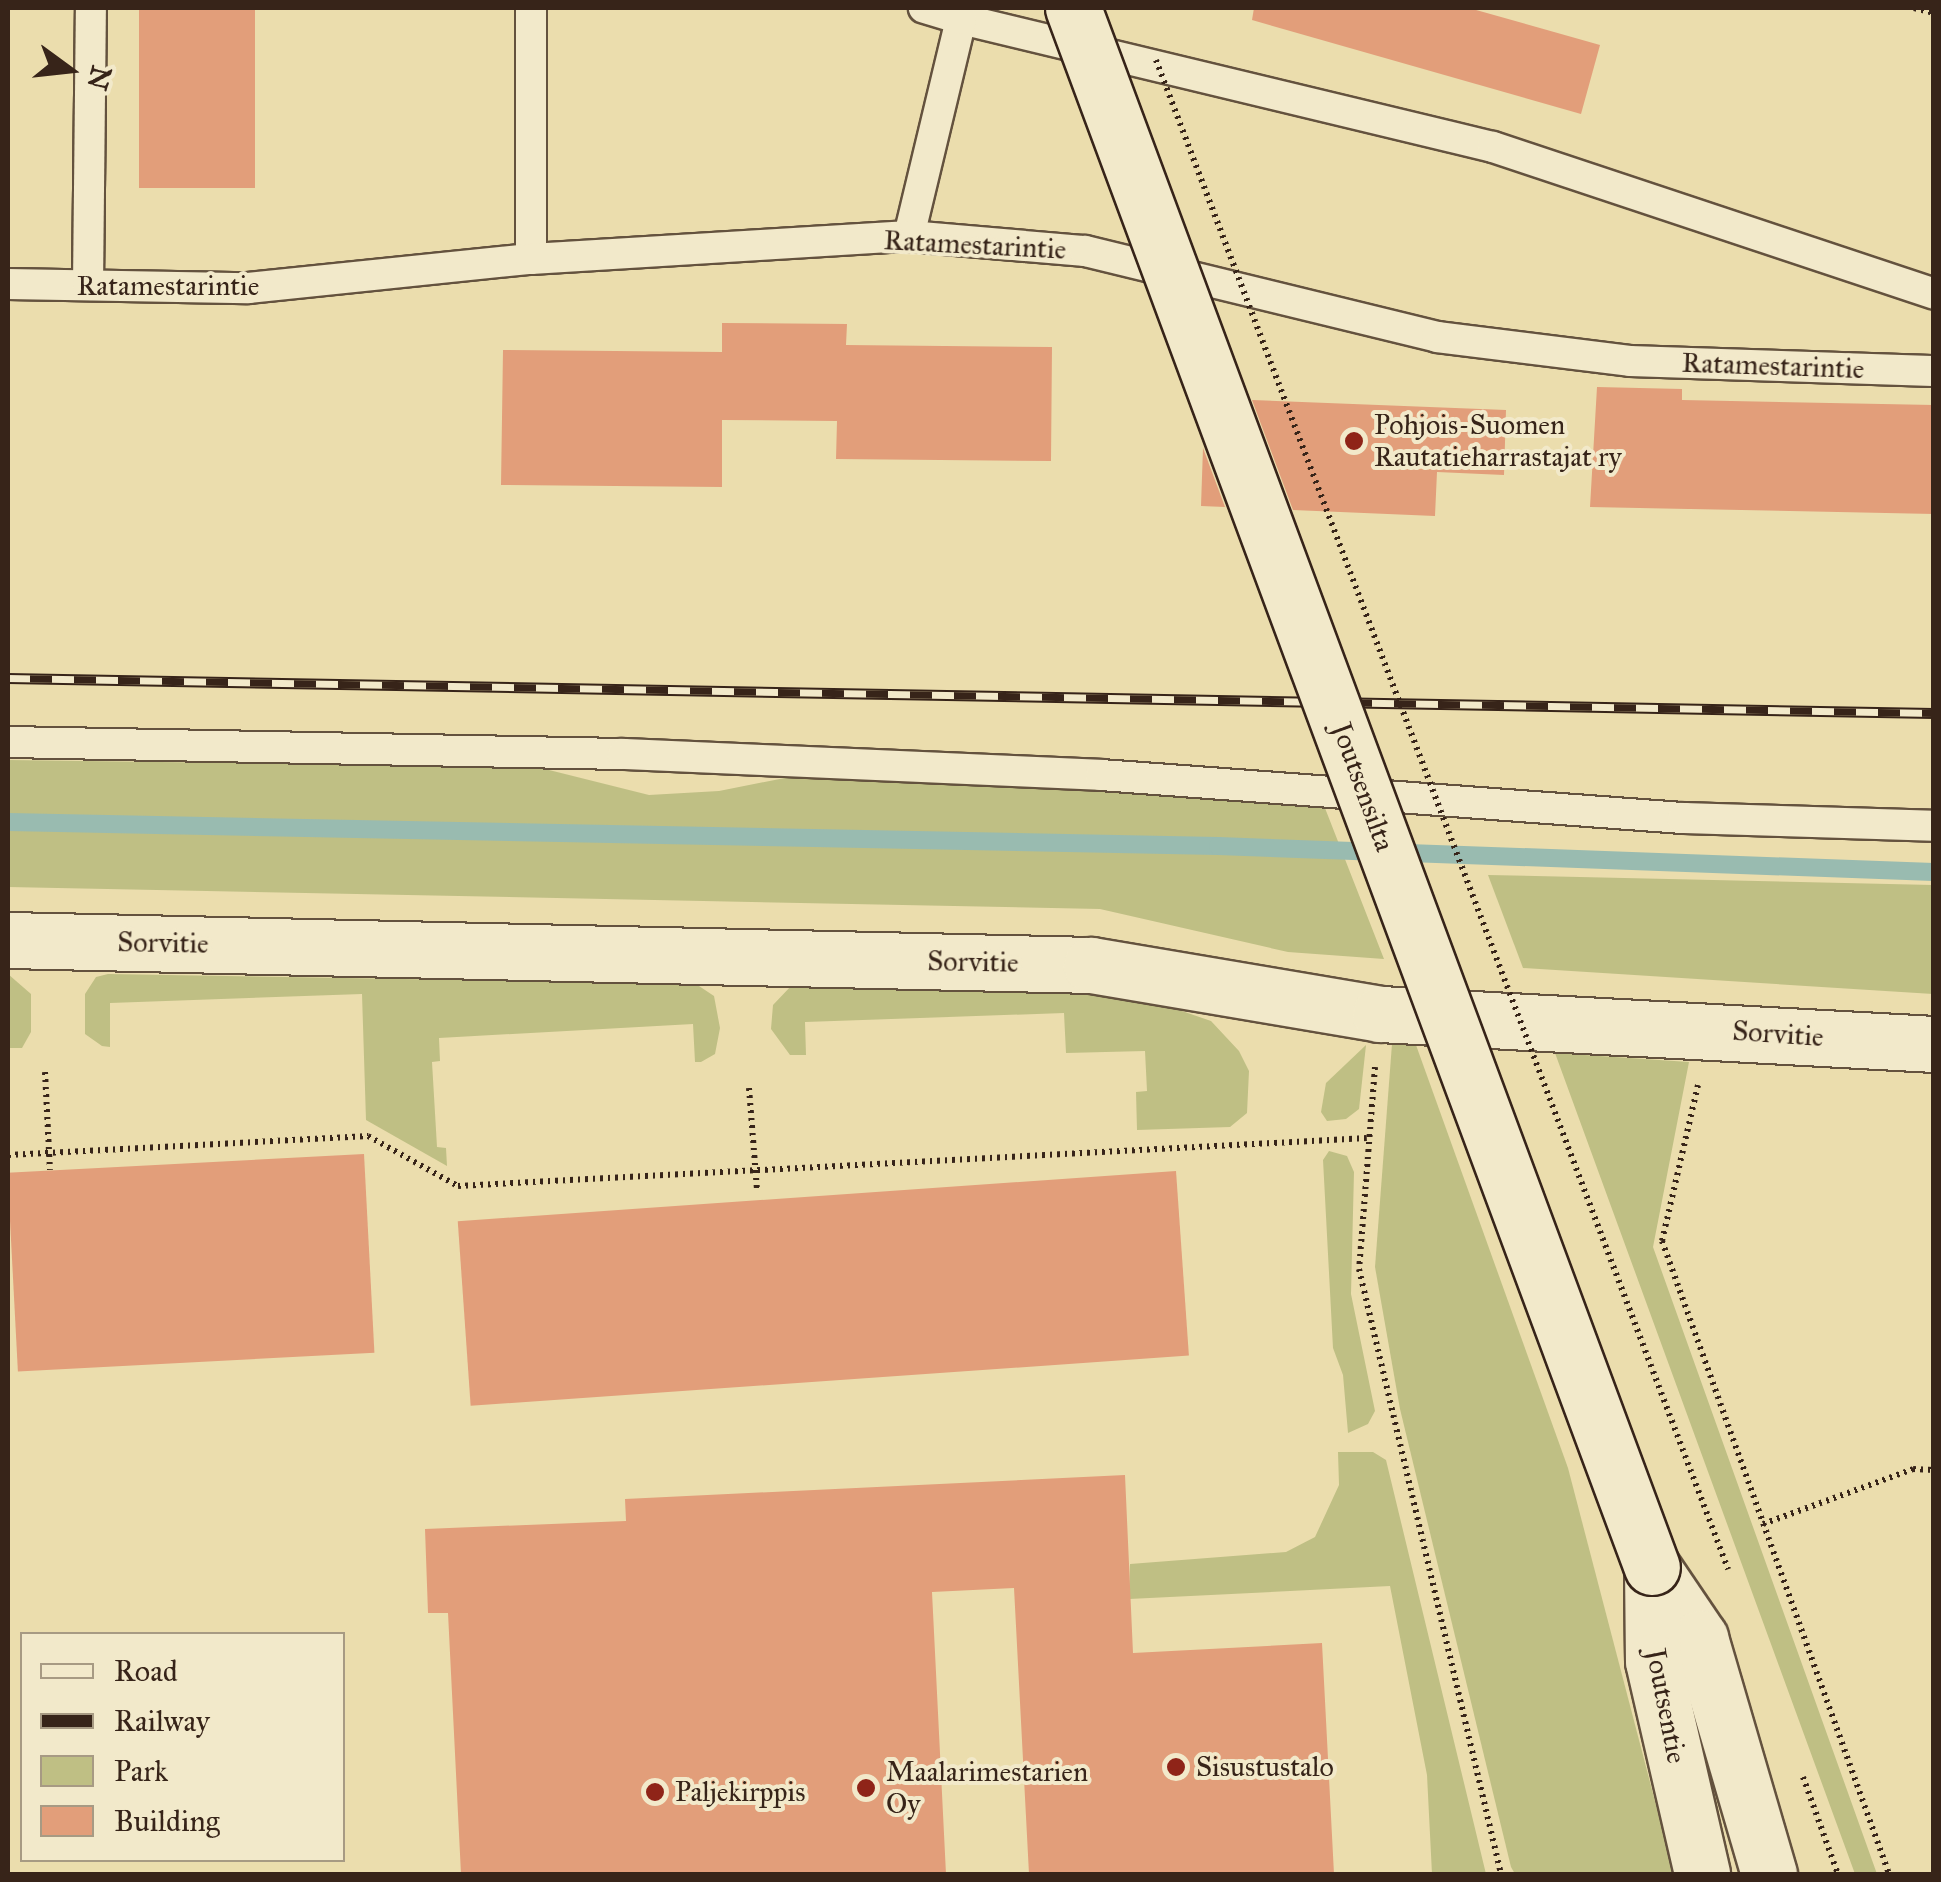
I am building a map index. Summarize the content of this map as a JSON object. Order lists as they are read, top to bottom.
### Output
{
  "streets": {
    "main road": ["Joutsensilta", "Sorvitie", "Joutsentie"],
    "lane": ["Ratamestarintie"]
  },
  "crossings": [
    ["Joutsensilta", "Joutsentie"]
  ],
  "places": [
    "Pohjois-Suomen Rautatieharrastajat ry",
    "Sisustustalo",
    "Maalarimestarien Oy",
    "Paljekirppis"
  ],
  "legend": [
    "Road",
    "Railway",
    "Park",
    "Building"
  ],
  "north": "right"
}
